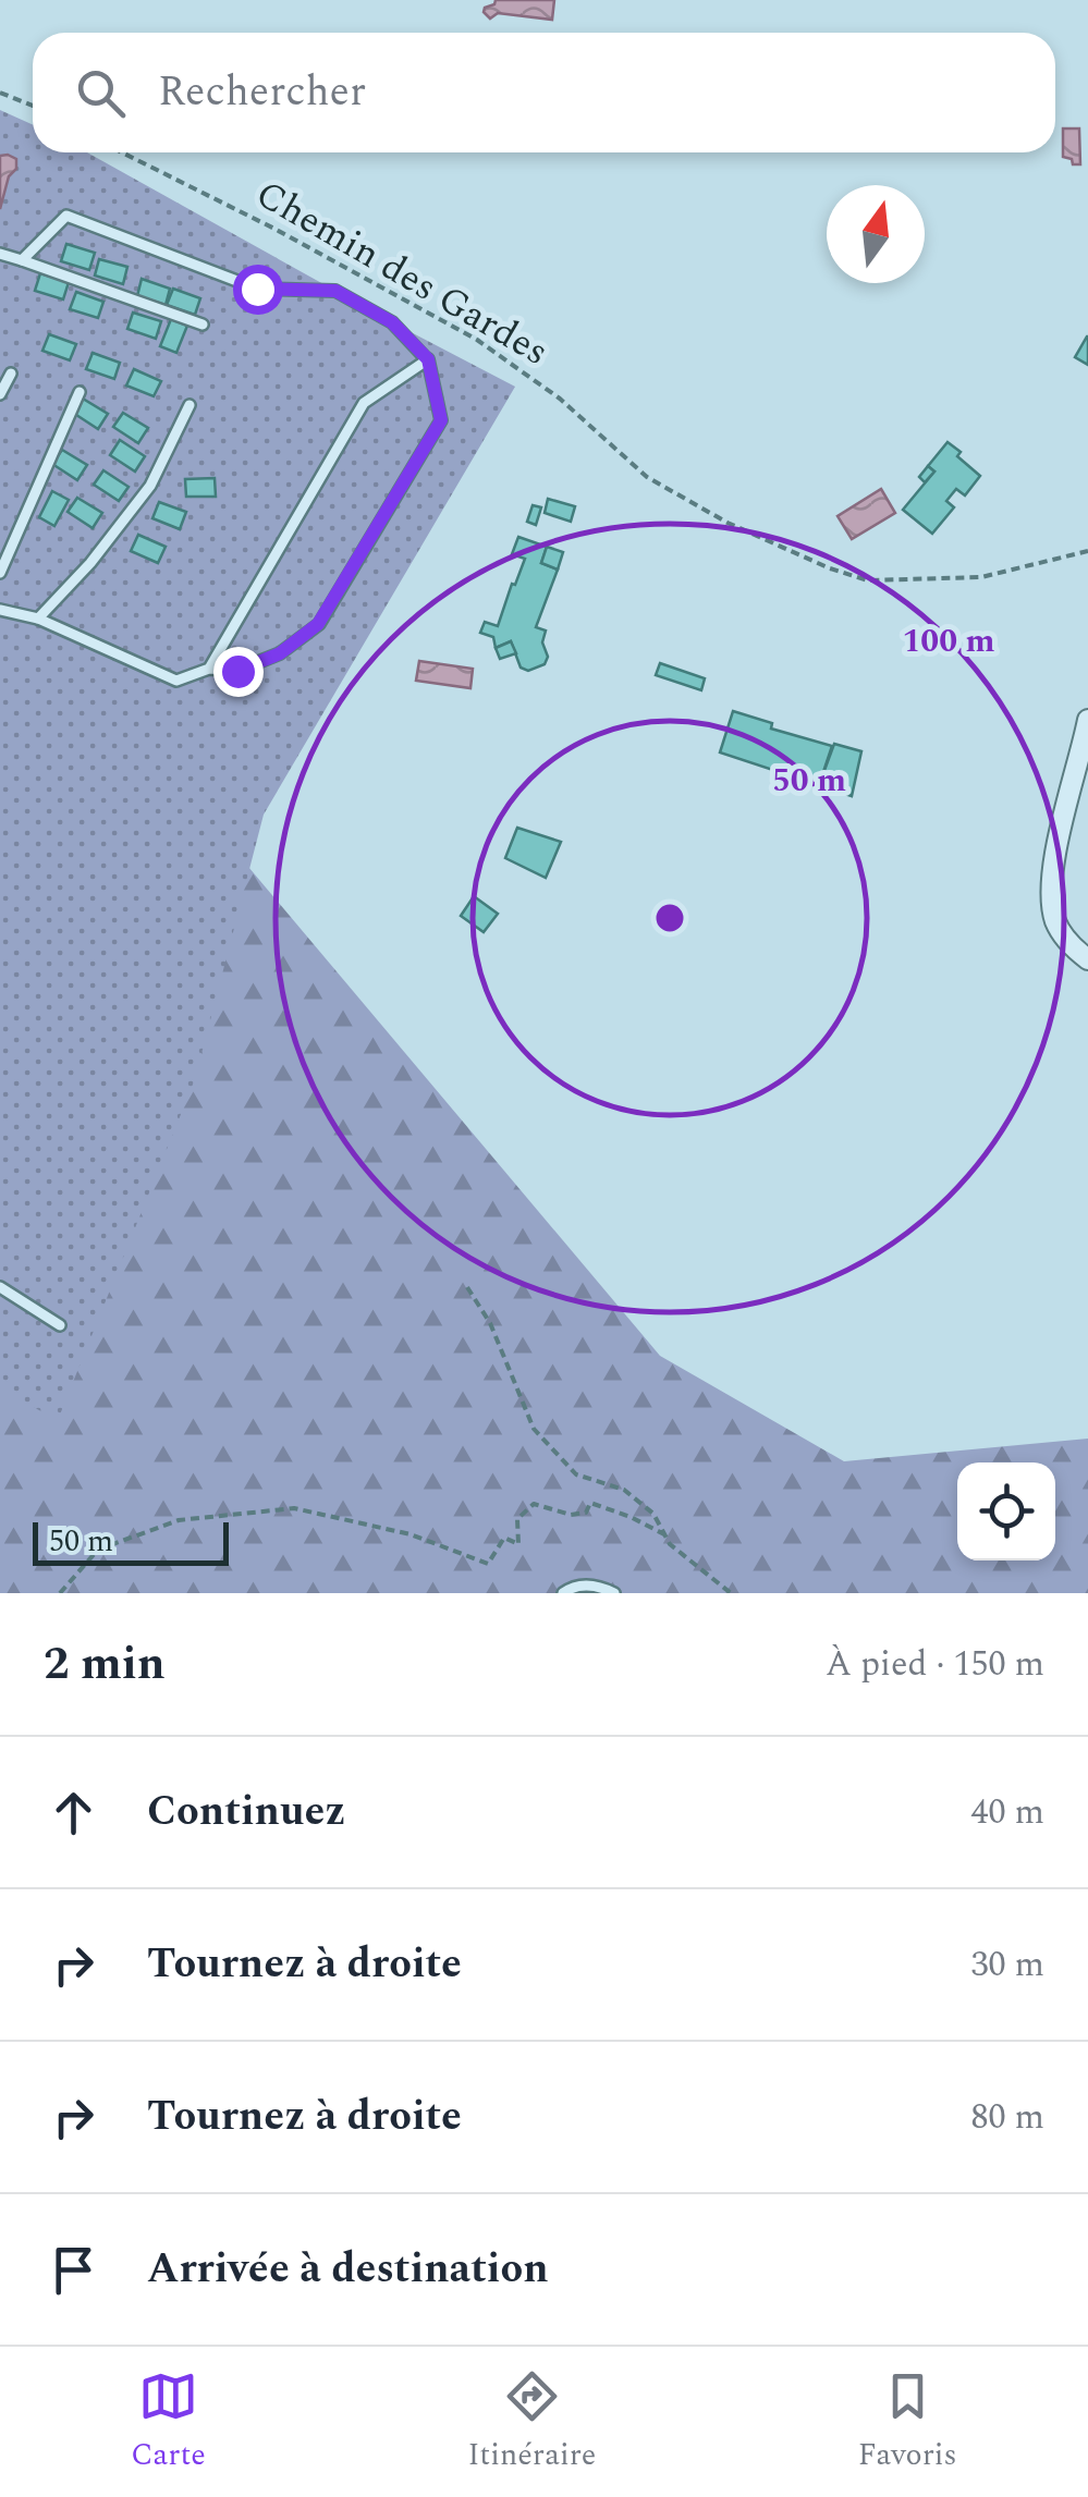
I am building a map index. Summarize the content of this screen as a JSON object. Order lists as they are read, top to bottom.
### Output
{
  "streets": {
    "path": ["Chemin des Gardes"]
  },
  "scale_bar": "50 m",
  "north": "top",
  "page": {
    "search": "Rechercher",
    "scale": "50 m",
    "heading": ["2 min", "À pied · 150 m"],
    "list": [
      ["Continuez", "40 m"],
      ["Tournez à droite", "30 m"],
      ["Tournez à droite", "80 m"],
      "Arrivée à destination"
    ],
    "nav": ["Carte", "Itinéraire", "Favoris"]
  },
  "rings": ["100 m", "50 m"]
}
